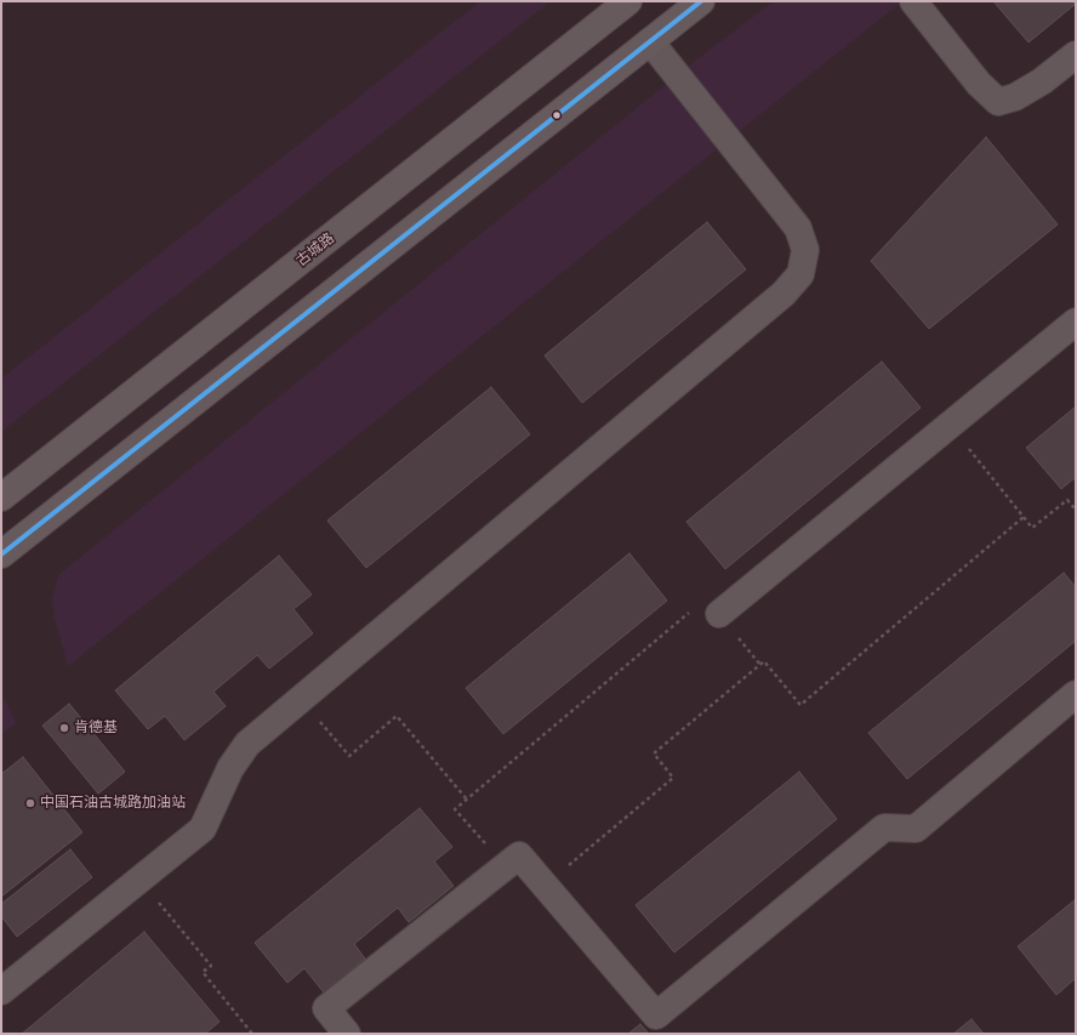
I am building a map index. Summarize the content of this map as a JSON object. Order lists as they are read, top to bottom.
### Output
{
  "streets": {
    "main road": ["古城路"]
  },
  "places": ["肯德基", "中国石油古城路加油站"]
}
